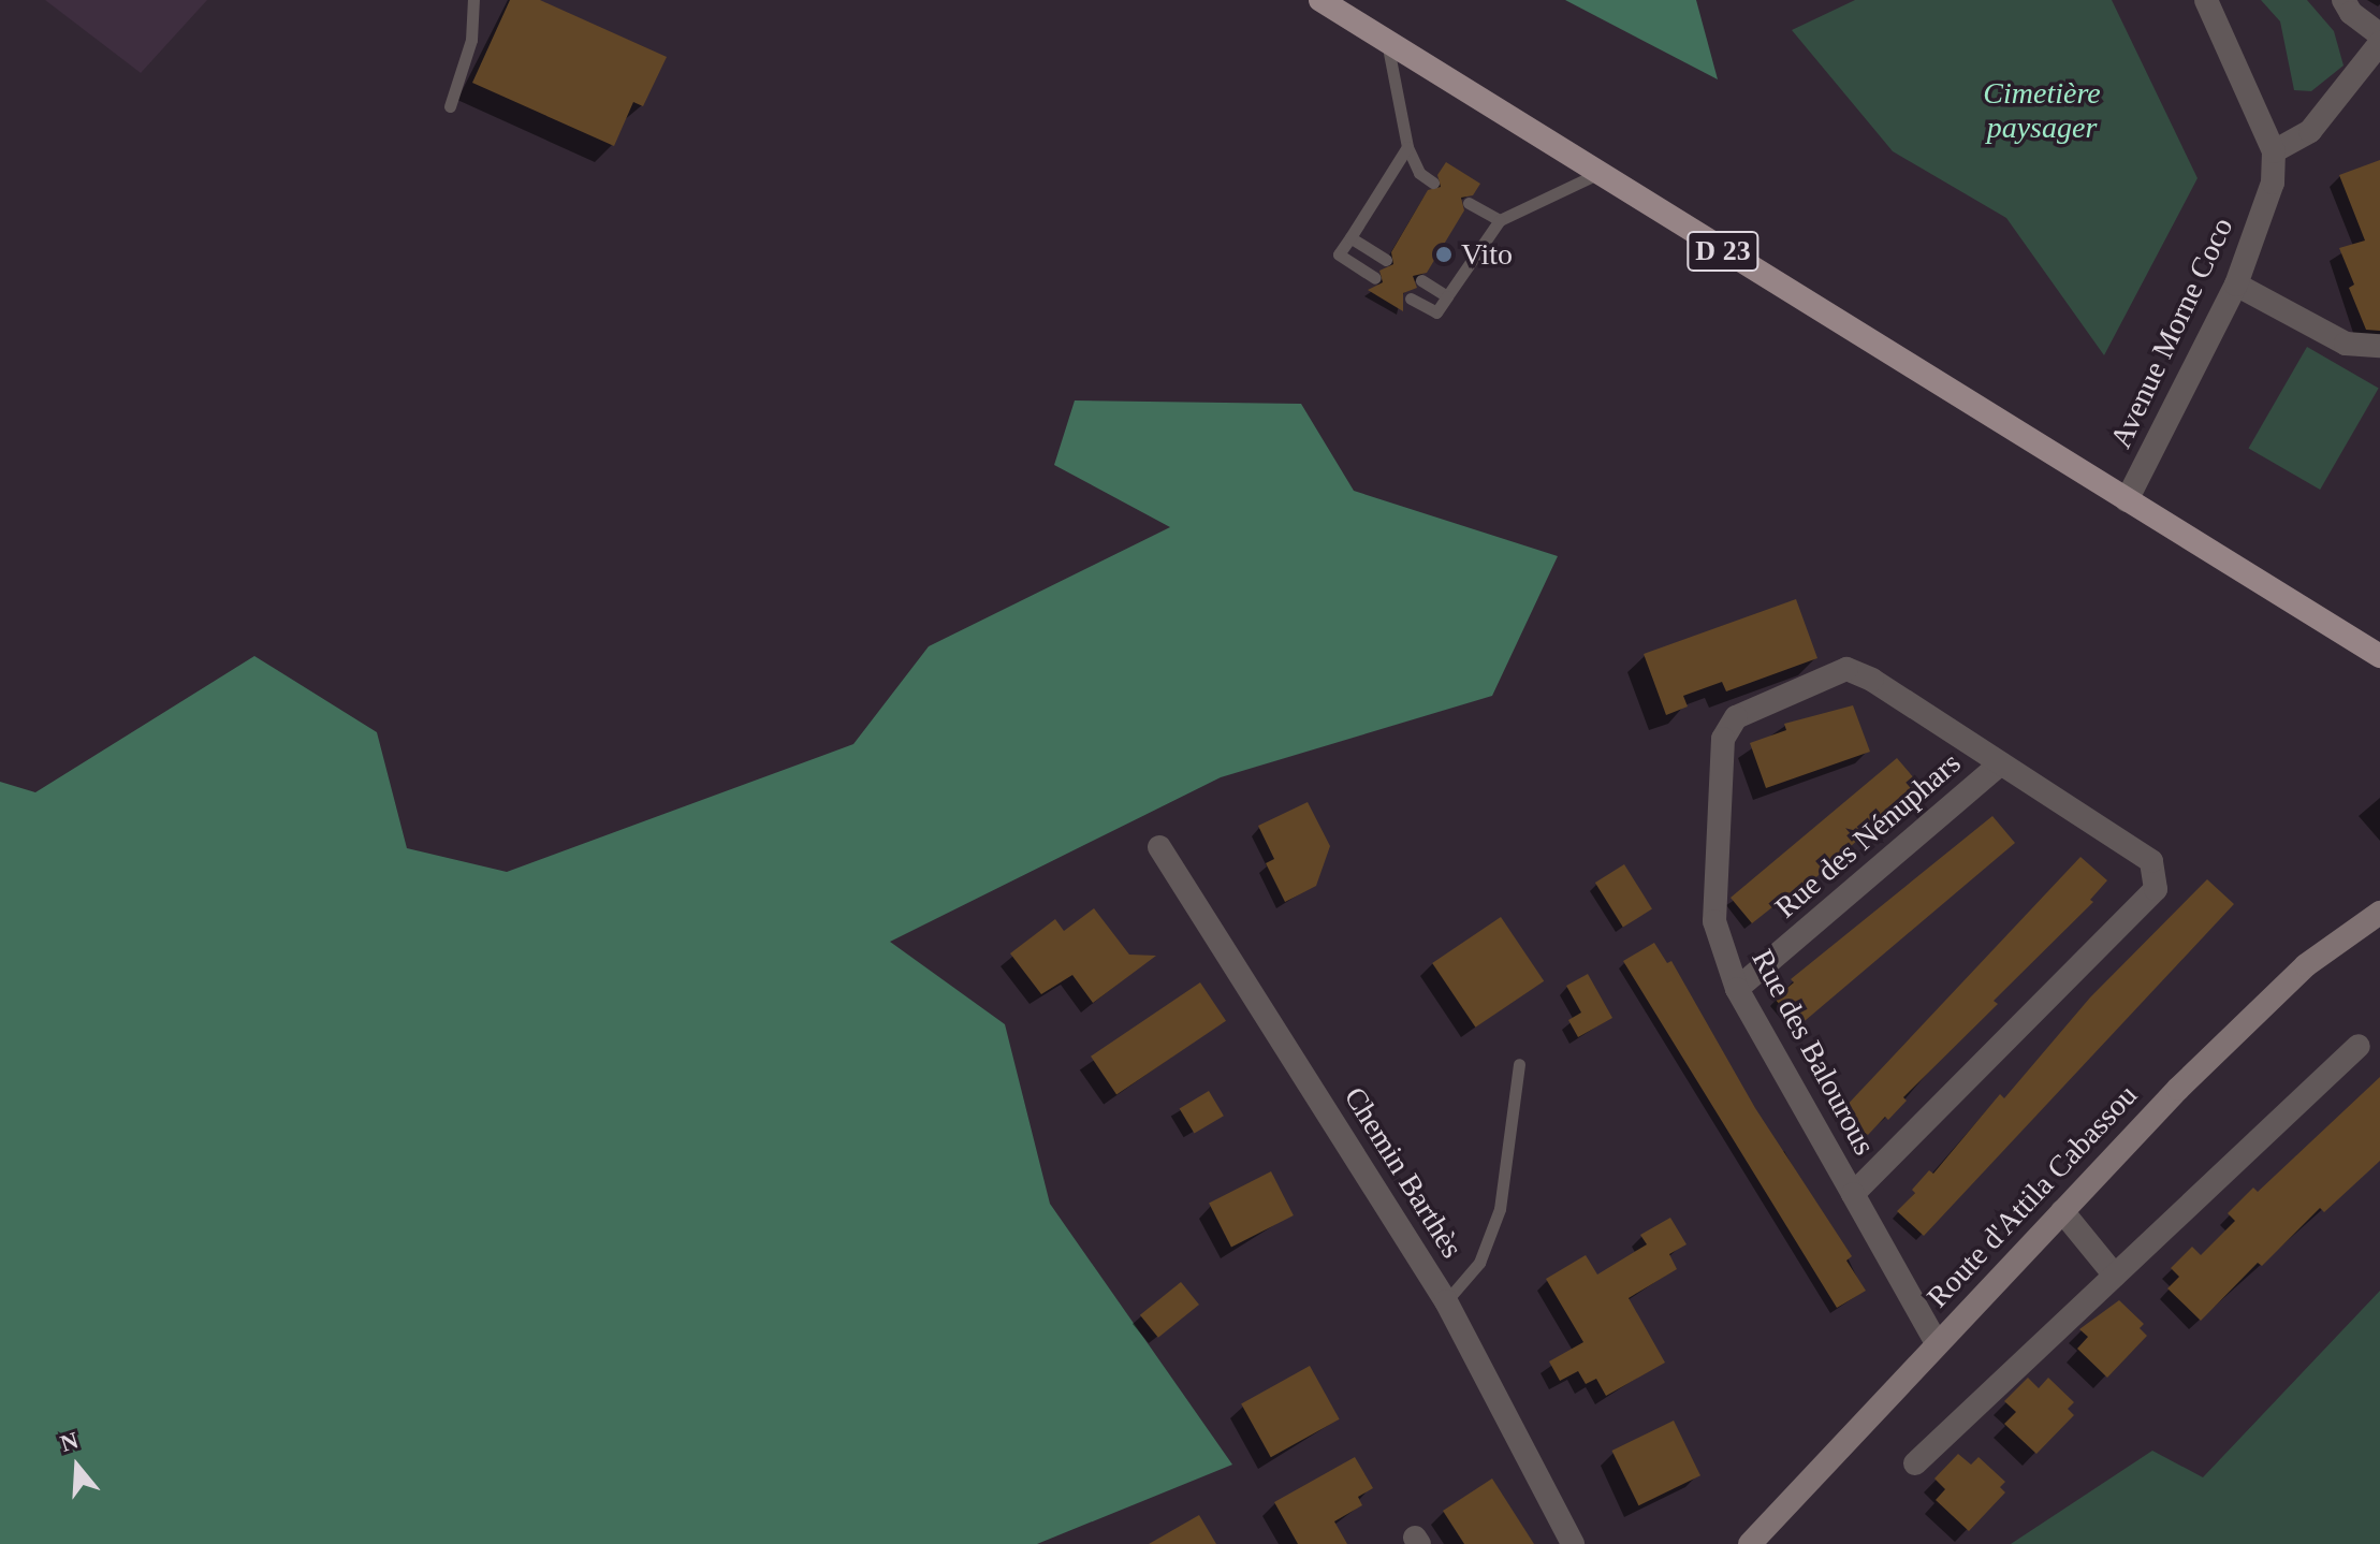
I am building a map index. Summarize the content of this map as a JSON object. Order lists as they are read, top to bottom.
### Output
{
  "streets": {
    "main road": ["D 23", "Route d'Attila Cabassou"],
    "street": [
      "Avenue Morne Coco",
      "Rue des Nénuphars",
      "Rue des Balourous",
      "Chemin Barthès"
    ]
  },
  "crossings": [
    ["D 23", "Avenue Morne Coco"],
    ["Rue des Nénuphars", "Rue des Balourous"],
    ["Rue des Balourous", "Route d'Attila Cabassou"]
  ],
  "parks": ["Cimetière paysager"],
  "places": ["Vito"],
  "north": "top"
}
